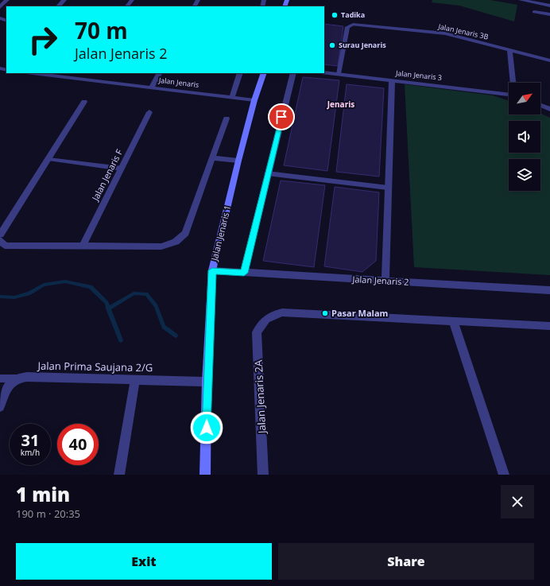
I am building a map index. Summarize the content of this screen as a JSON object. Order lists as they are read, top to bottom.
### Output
{
  "streets": {
    "street": [
      "Jalan Jenaris 3B",
      "Jalan Jenaris 3",
      "Jalan Jenaris",
      "Jalan Jenaris F",
      "Jalan Jenaris 1",
      "Jalan Jenaris 2",
      "Jalan Prima Saujana 2/G",
      "Jalan Jenaris 2A"
    ]
  },
  "crossings": [
    ["Jalan Jenaris", "Jalan Jenaris 1"],
    ["Jalan Jenaris 1", "Jalan Jenaris 2"],
    ["Jalan Jenaris 1", "Jalan Prima Saujana 2/G"]
  ],
  "districts": ["Jenaris"],
  "places": ["Tadika", "Surau Jenaris", "Pasar Malam"],
  "north": "top right",
  "page": {
    "turn": ["70 m", "Jalan Jenaris 2"],
    "speed": "31 km/h",
    "limit": "40",
    "heading": ["1 min", "190 m · 20:35"],
    "buttons": ["Exit", "Share"]
  }
}
